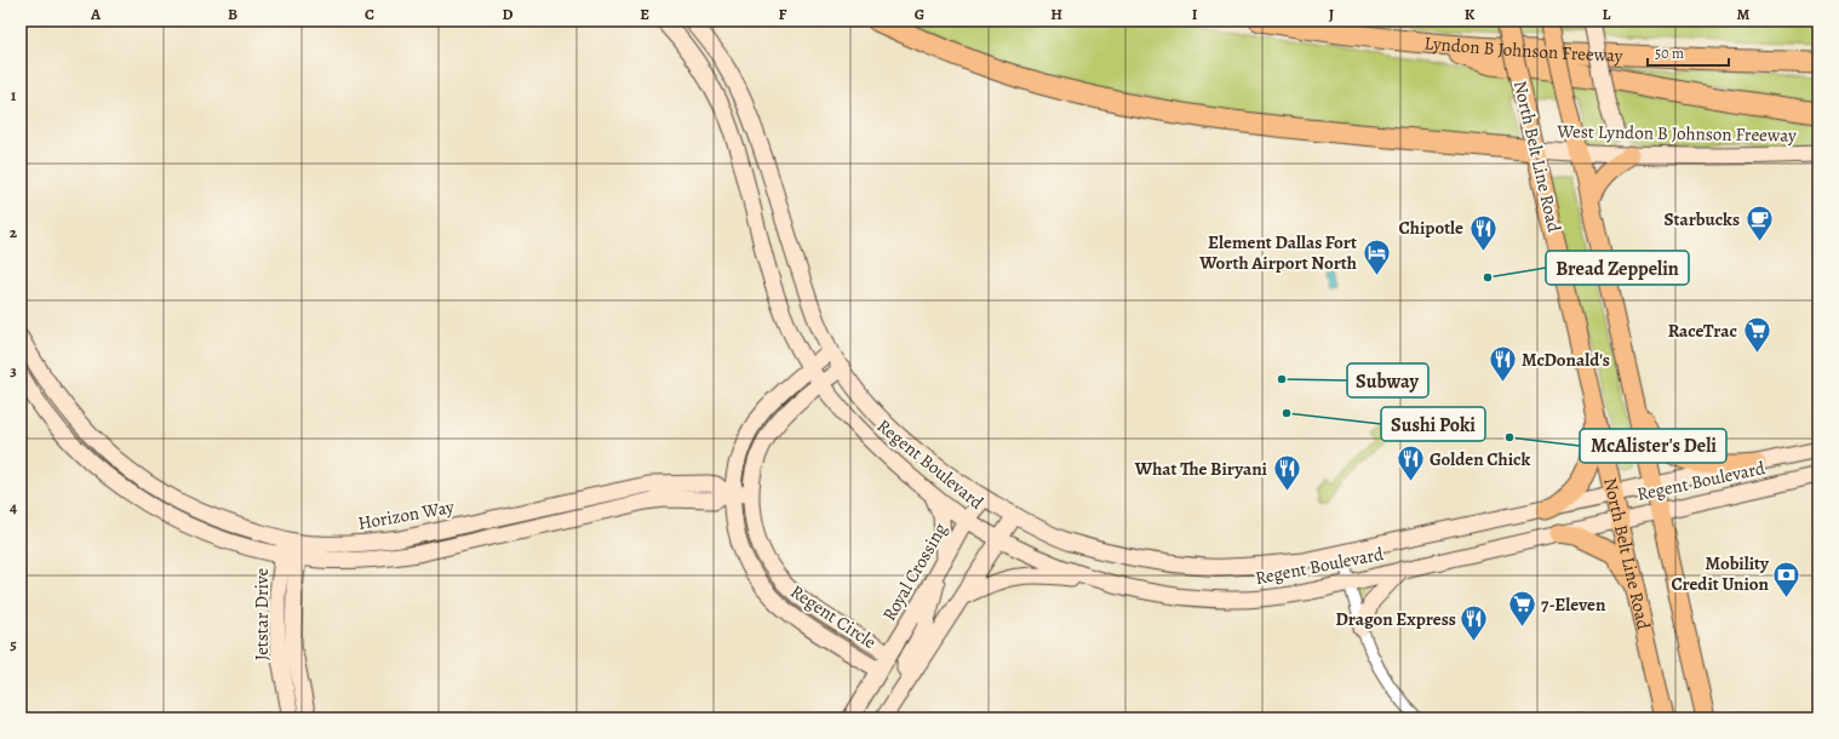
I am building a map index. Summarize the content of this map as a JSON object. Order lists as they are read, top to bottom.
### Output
{
  "streets": {
    "highway": ["Lyndon B Johnson Freeway"],
    "main road": ["North Belt Line Road"],
    "street": [
      "West Lyndon B Johnson Freeway",
      "Regent Boulevard",
      "Horizon Way",
      "Royal Crossing",
      "Jetstar Drive",
      "Regent Circle"
    ]
  },
  "crossings": [
    ["West Lyndon B Johnson Freeway", "North Belt Line Road"],
    ["North Belt Line Road", "Regent Boulevard"],
    ["Regent Boulevard", "Royal Crossing"],
    ["Regent Boulevard", "Regent Circle"],
    ["Horizon Way", "Jetstar Drive"],
    ["Horizon Way", "Regent Circle"],
    ["Royal Crossing", "Regent Circle"]
  ],
  "places": {
    "cafe": ["Starbucks"],
    "restaurant": [
      "Chipotle",
      "McDonald's",
      "Golden Chick",
      "What The Biryani",
      "Dragon Express"
    ],
    "hotel": ["Element Dallas Fort Worth Airport North"],
    "other": [
      "Bread Zeppelin",
      "Subway",
      "Sushi Poki",
      "McAlister's Deli"
    ],
    "supermarket": ["RaceTrac", "7-Eleven"],
    "bank": ["Mobility Credit Union"]
  },
  "scale_bar": "50 m",
  "grid": {
    "columns": [
      "A",
      "B",
      "C",
      "D",
      "E",
      "F",
      "G",
      "H",
      "I",
      "J",
      "K",
      "L",
      "M"
    ],
    "rows": [
      "1",
      "2",
      "3",
      "4",
      "5"
    ]
  }
}
